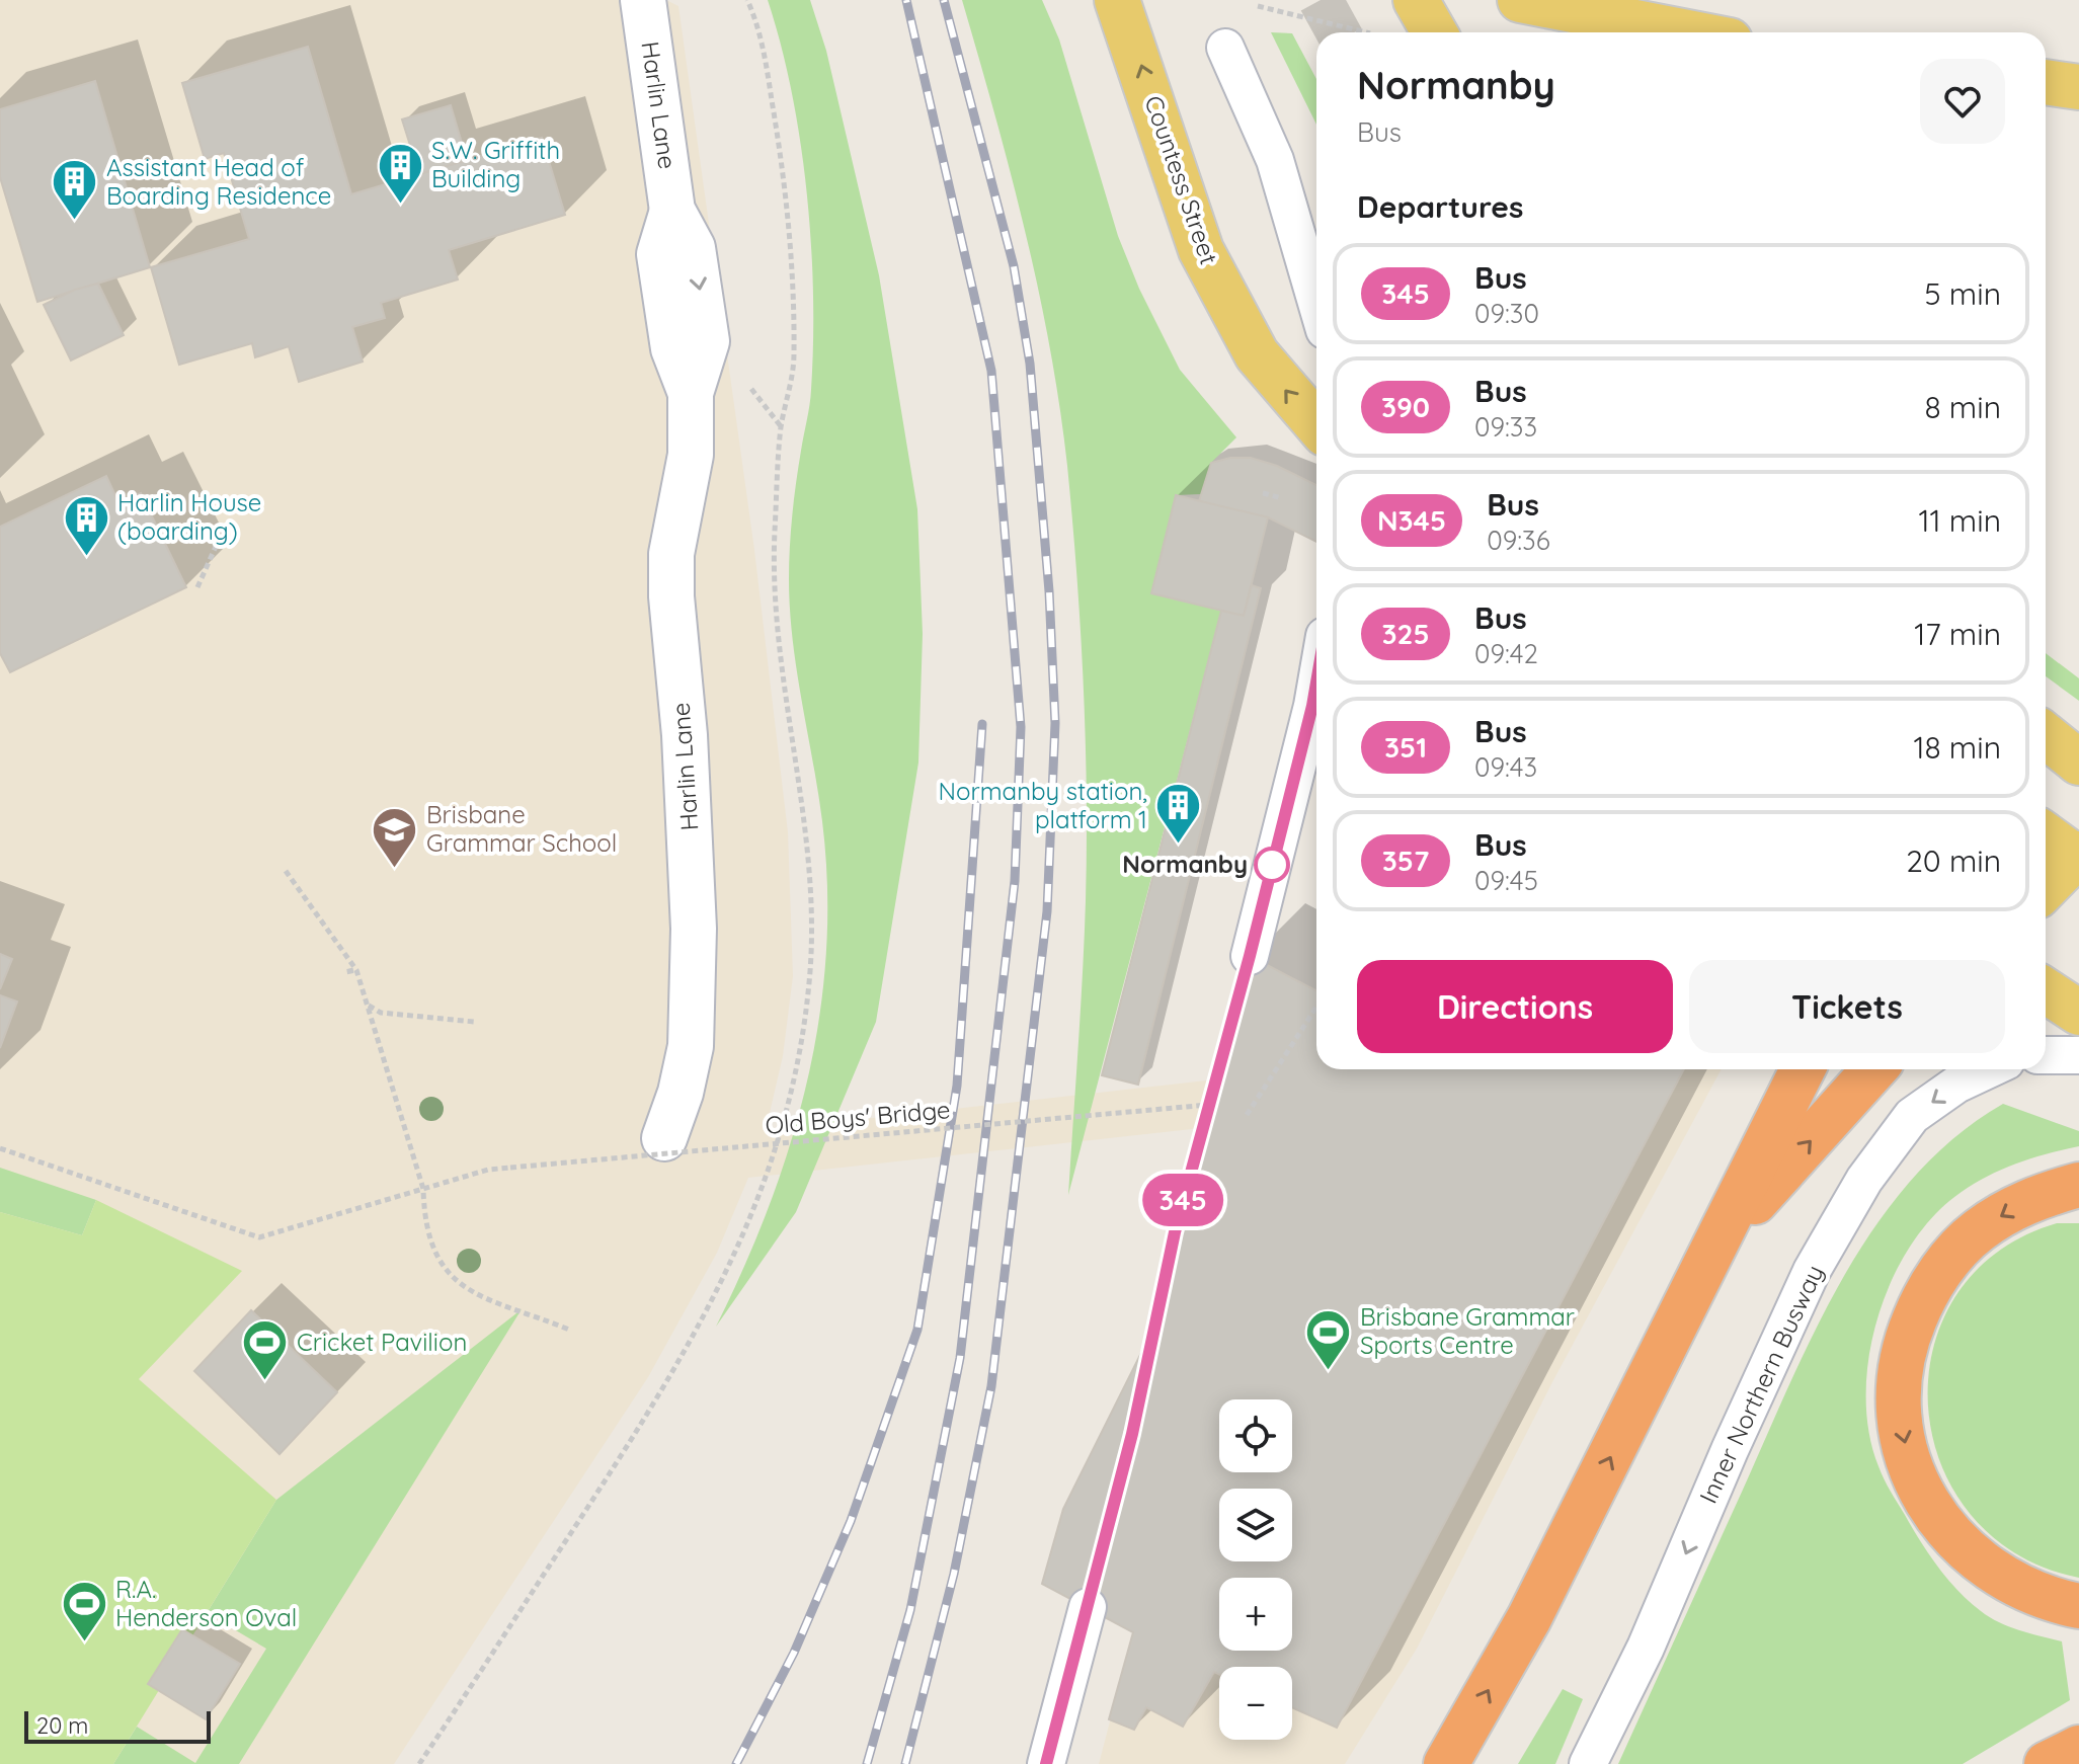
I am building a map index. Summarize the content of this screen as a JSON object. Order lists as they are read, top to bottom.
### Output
{
  "streets": {
    "main road": ["Countess Street"],
    "street": ["Harlin Lane"],
    "lane": ["Inner Northern Busway"],
    "path": ["Old Boys' Bridge"]
  },
  "one_way": ["Countess Street", "Inner Northern Busway"],
  "places": {
    "building": [
      "S.W. Griffith Building",
      "Assistant Head of Boarding Residence",
      "Harlin House (boarding)",
      "Normanby station, platform 1"
    ],
    "other": ["Normanby"],
    "school or university": ["Brisbane Grammar School"],
    "sports": ["Brisbane Grammar Sports Centre", "Cricket Pavilion", "R.A. Henderson Oval"]
  },
  "lines": ["bus line 345"],
  "scale_bar": "20 m",
  "page": {
    "on_map": "345",
    "heading": [
      ["Normanby", "Bus"],
      "Departures"
    ],
    "list": [
      {
        "mark": "345",
        "name": "Bus",
        "note": "09:30",
        "value": "5 min"
      },
      {
        "mark": "390",
        "name": "Bus",
        "note": "09:33",
        "value": "8 min"
      },
      {
        "mark": "N345",
        "name": "Bus",
        "note": "09:36",
        "value": "11 min"
      },
      {
        "mark": "325",
        "name": "Bus",
        "note": "09:42",
        "value": "17 min"
      },
      {
        "mark": "351",
        "name": "Bus",
        "note": "09:43",
        "value": "18 min"
      },
      {
        "mark": "357",
        "name": "Bus",
        "note": "09:45",
        "value": "20 min"
      }
    ],
    "buttons": ["Directions", "Tickets"],
    "map_buttons": ["+", "−"],
    "scale": "20 m"
  }
}
